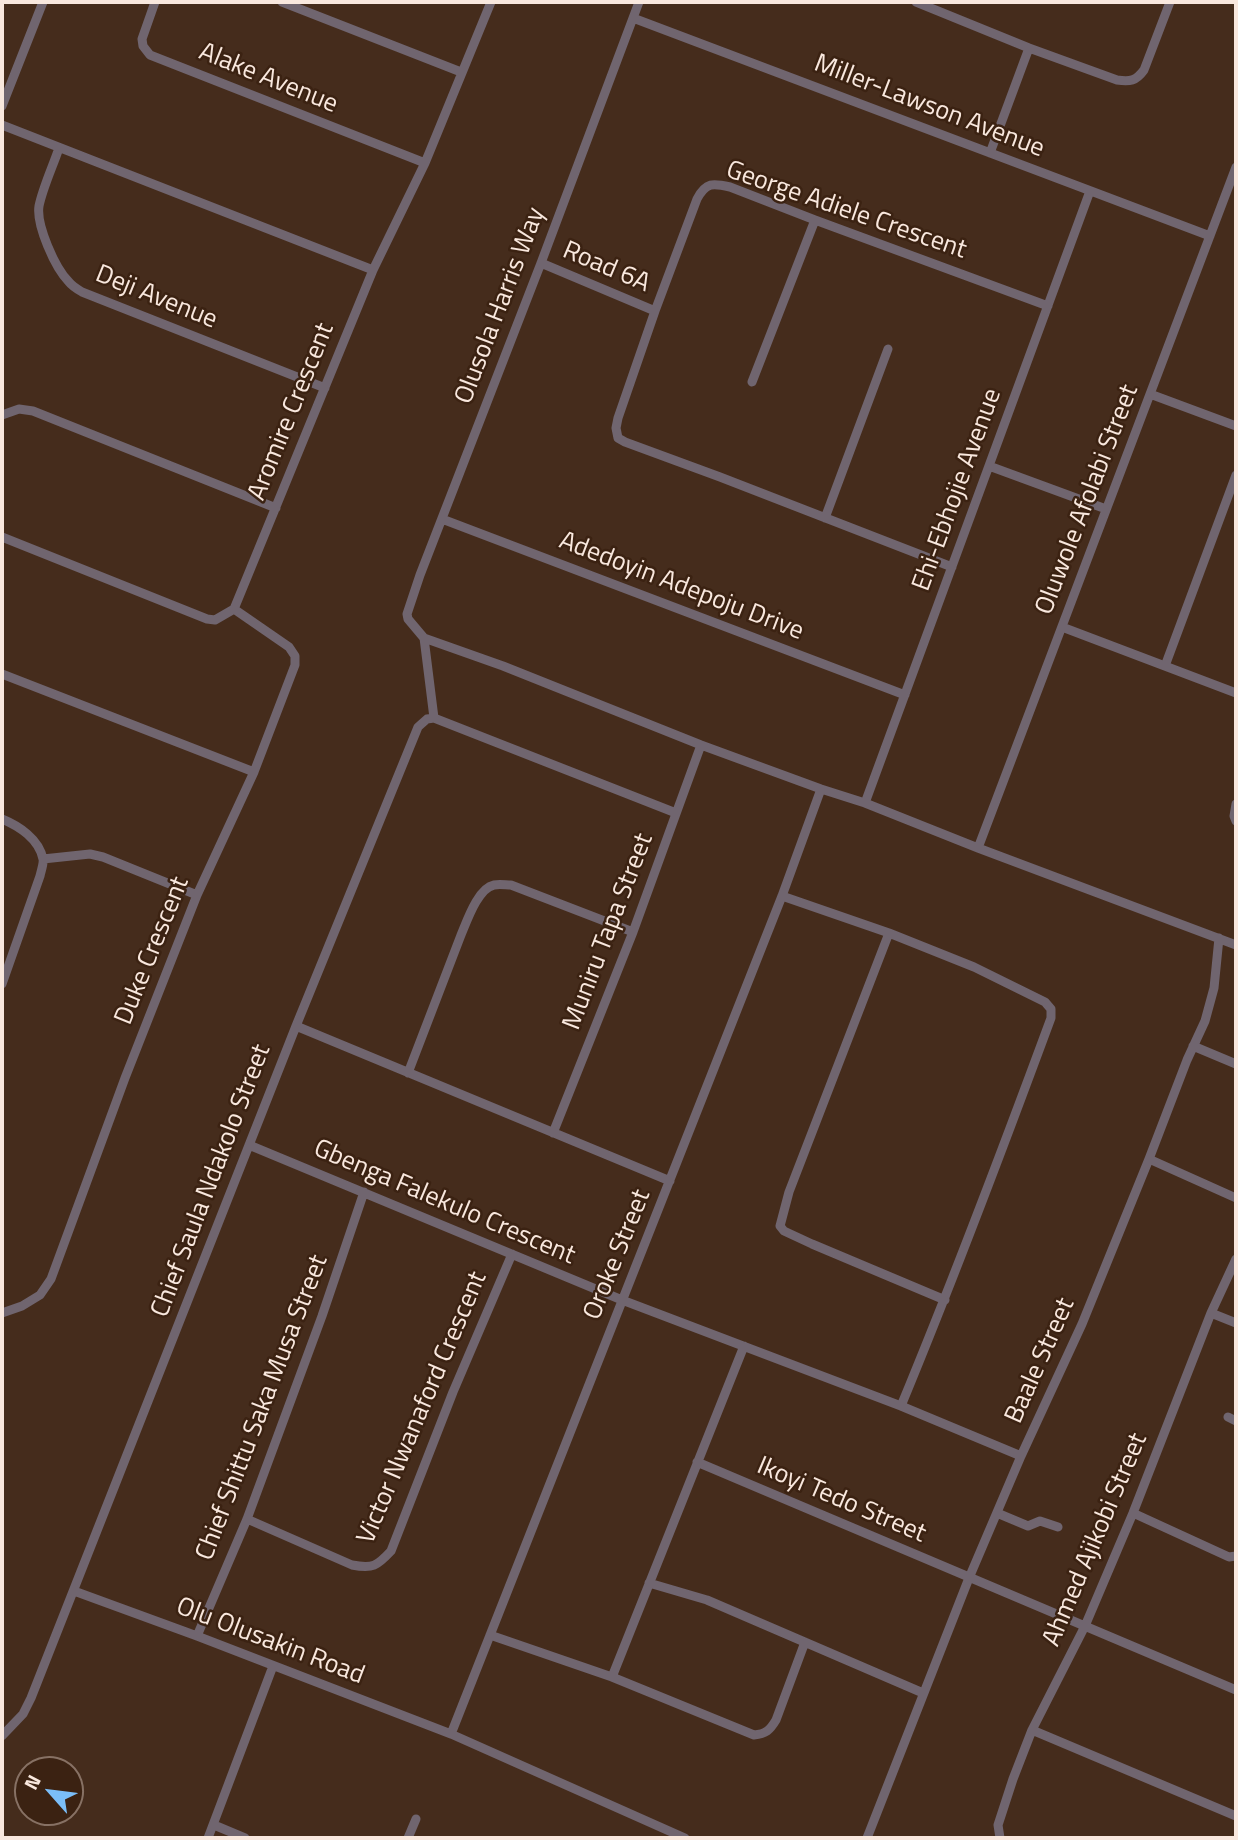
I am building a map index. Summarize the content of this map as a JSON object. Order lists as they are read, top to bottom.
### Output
{
  "streets": {
    "street": [
      "Alake Avenue",
      "Miller-Lawson Avenue",
      "George Adiele Crescent",
      "Road 6A",
      "Deji Avenue",
      "Olusola Harris Way",
      "Aromire Crescent",
      "Ehi-Ebhojie Avenue",
      "Oluwole Afolabi Street",
      "Adedoyin Adepoju Drive",
      "Muniru Tapa Street",
      "Duke Crescent",
      "Chief Saula Ndakolo Street",
      "Gbenga Falekulo Crescent",
      "Oroke Street",
      "Baale Street",
      "Chief Shittu Saka Musa Street",
      "Victor Nwanaford Crescent",
      "Ikoyi Tedo Street",
      "Ahmed Ajikobi Street",
      "Olu Olusakin Road"
    ]
  },
  "crossings": [
    ["Alake Avenue", "Aromire Crescent"],
    ["Miller-Lawson Avenue", "Olusola Harris Way"],
    ["Miller-Lawson Avenue", "Ehi-Ebhojie Avenue"],
    ["Miller-Lawson Avenue", "Oluwole Afolabi Street"],
    ["George Adiele Crescent", "Road 6A"],
    ["George Adiele Crescent", "Ehi-Ebhojie Avenue"],
    ["Road 6A", "Olusola Harris Way"],
    ["Deji Avenue", "Aromire Crescent"],
    ["Olusola Harris Way", "Adedoyin Adepoju Drive"],
    ["Aromire Crescent", "Duke Crescent"],
    ["Ehi-Ebhojie Avenue", "Adedoyin Adepoju Drive"],
    ["Chief Saula Ndakolo Street", "Gbenga Falekulo Crescent"],
    ["Chief Saula Ndakolo Street", "Olu Olusakin Road"],
    ["Gbenga Falekulo Crescent", "Oroke Street"],
    ["Gbenga Falekulo Crescent", "Baale Street"],
    ["Gbenga Falekulo Crescent", "Chief Shittu Saka Musa Street"],
    ["Gbenga Falekulo Crescent", "Victor Nwanaford Crescent"],
    ["Oroke Street", "Olu Olusakin Road"],
    ["Baale Street", "Ikoyi Tedo Street"],
    ["Chief Shittu Saka Musa Street", "Victor Nwanaford Crescent"],
    ["Chief Shittu Saka Musa Street", "Olu Olusakin Road"],
    ["Ikoyi Tedo Street", "Ahmed Ajikobi Street"]
  ],
  "north": "top left"
}
